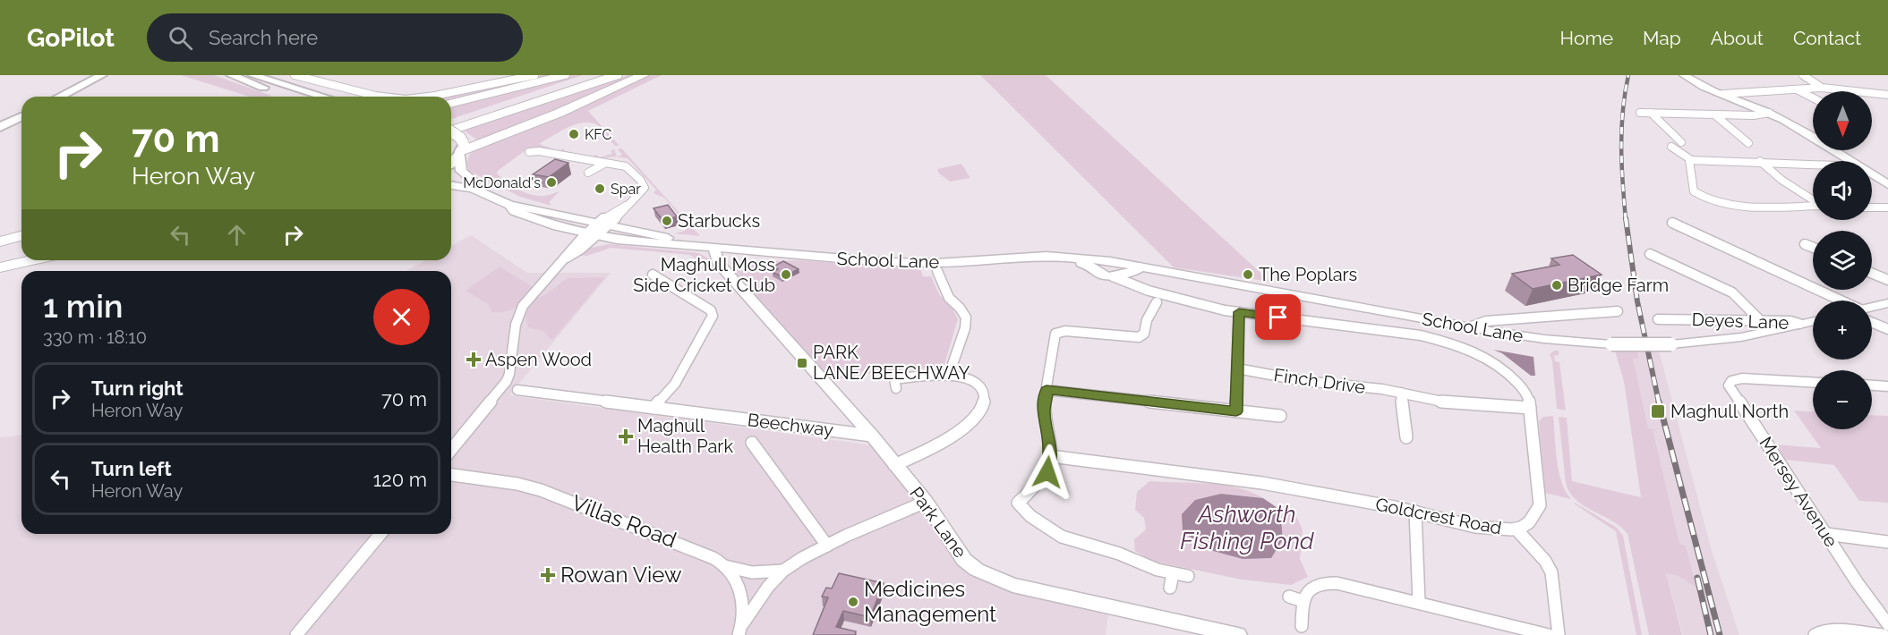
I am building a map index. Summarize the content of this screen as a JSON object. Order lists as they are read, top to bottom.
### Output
{
  "streets": {
    "street": [
      "School Lane",
      "Deyes Lane",
      "Finch Drive",
      "Beechway",
      "Mersey Avenue",
      "Goldcrest Road",
      "Villas Road",
      "Park Lane"
    ]
  },
  "crossings": [
    ["School Lane", "Deyes Lane"],
    ["School Lane", "Goldcrest Road"],
    ["School Lane", "Park Lane"],
    ["Finch Drive", "Goldcrest Road"],
    ["Beechway", "Park Lane"]
  ],
  "water": ["Ashworth Fishing Pond"],
  "places": {
    "other": [
      "KFC",
      "McDonald's",
      "Spar",
      "Starbucks",
      "Maghull Moss Side Cricket Club",
      "The Poplars",
      "Bridge Farm",
      "Medicines Management"
    ],
    "health": ["Aspen Wood", "Maghull Health Park", "Rowan View"],
    "transit": ["PARK LANE/BEECHWAY", "Maghull North"]
  },
  "north": "bottom",
  "page": {
    "header": "GoPilot",
    "search": "Search here",
    "nav": [
      "Home",
      "Map",
      "About",
      "Contact"
    ],
    "map_buttons": ["+", "−"],
    "turn": ["70 m", "Heron Way"],
    "heading": ["1 min", "330 m · 18:10"],
    "list": [
      {
        "name": "Turn right",
        "note": "Heron Way",
        "value": "70 m"
      },
      {
        "name": "Turn left",
        "note": "Heron Way",
        "value": "120 m"
      }
    ]
  }
}
